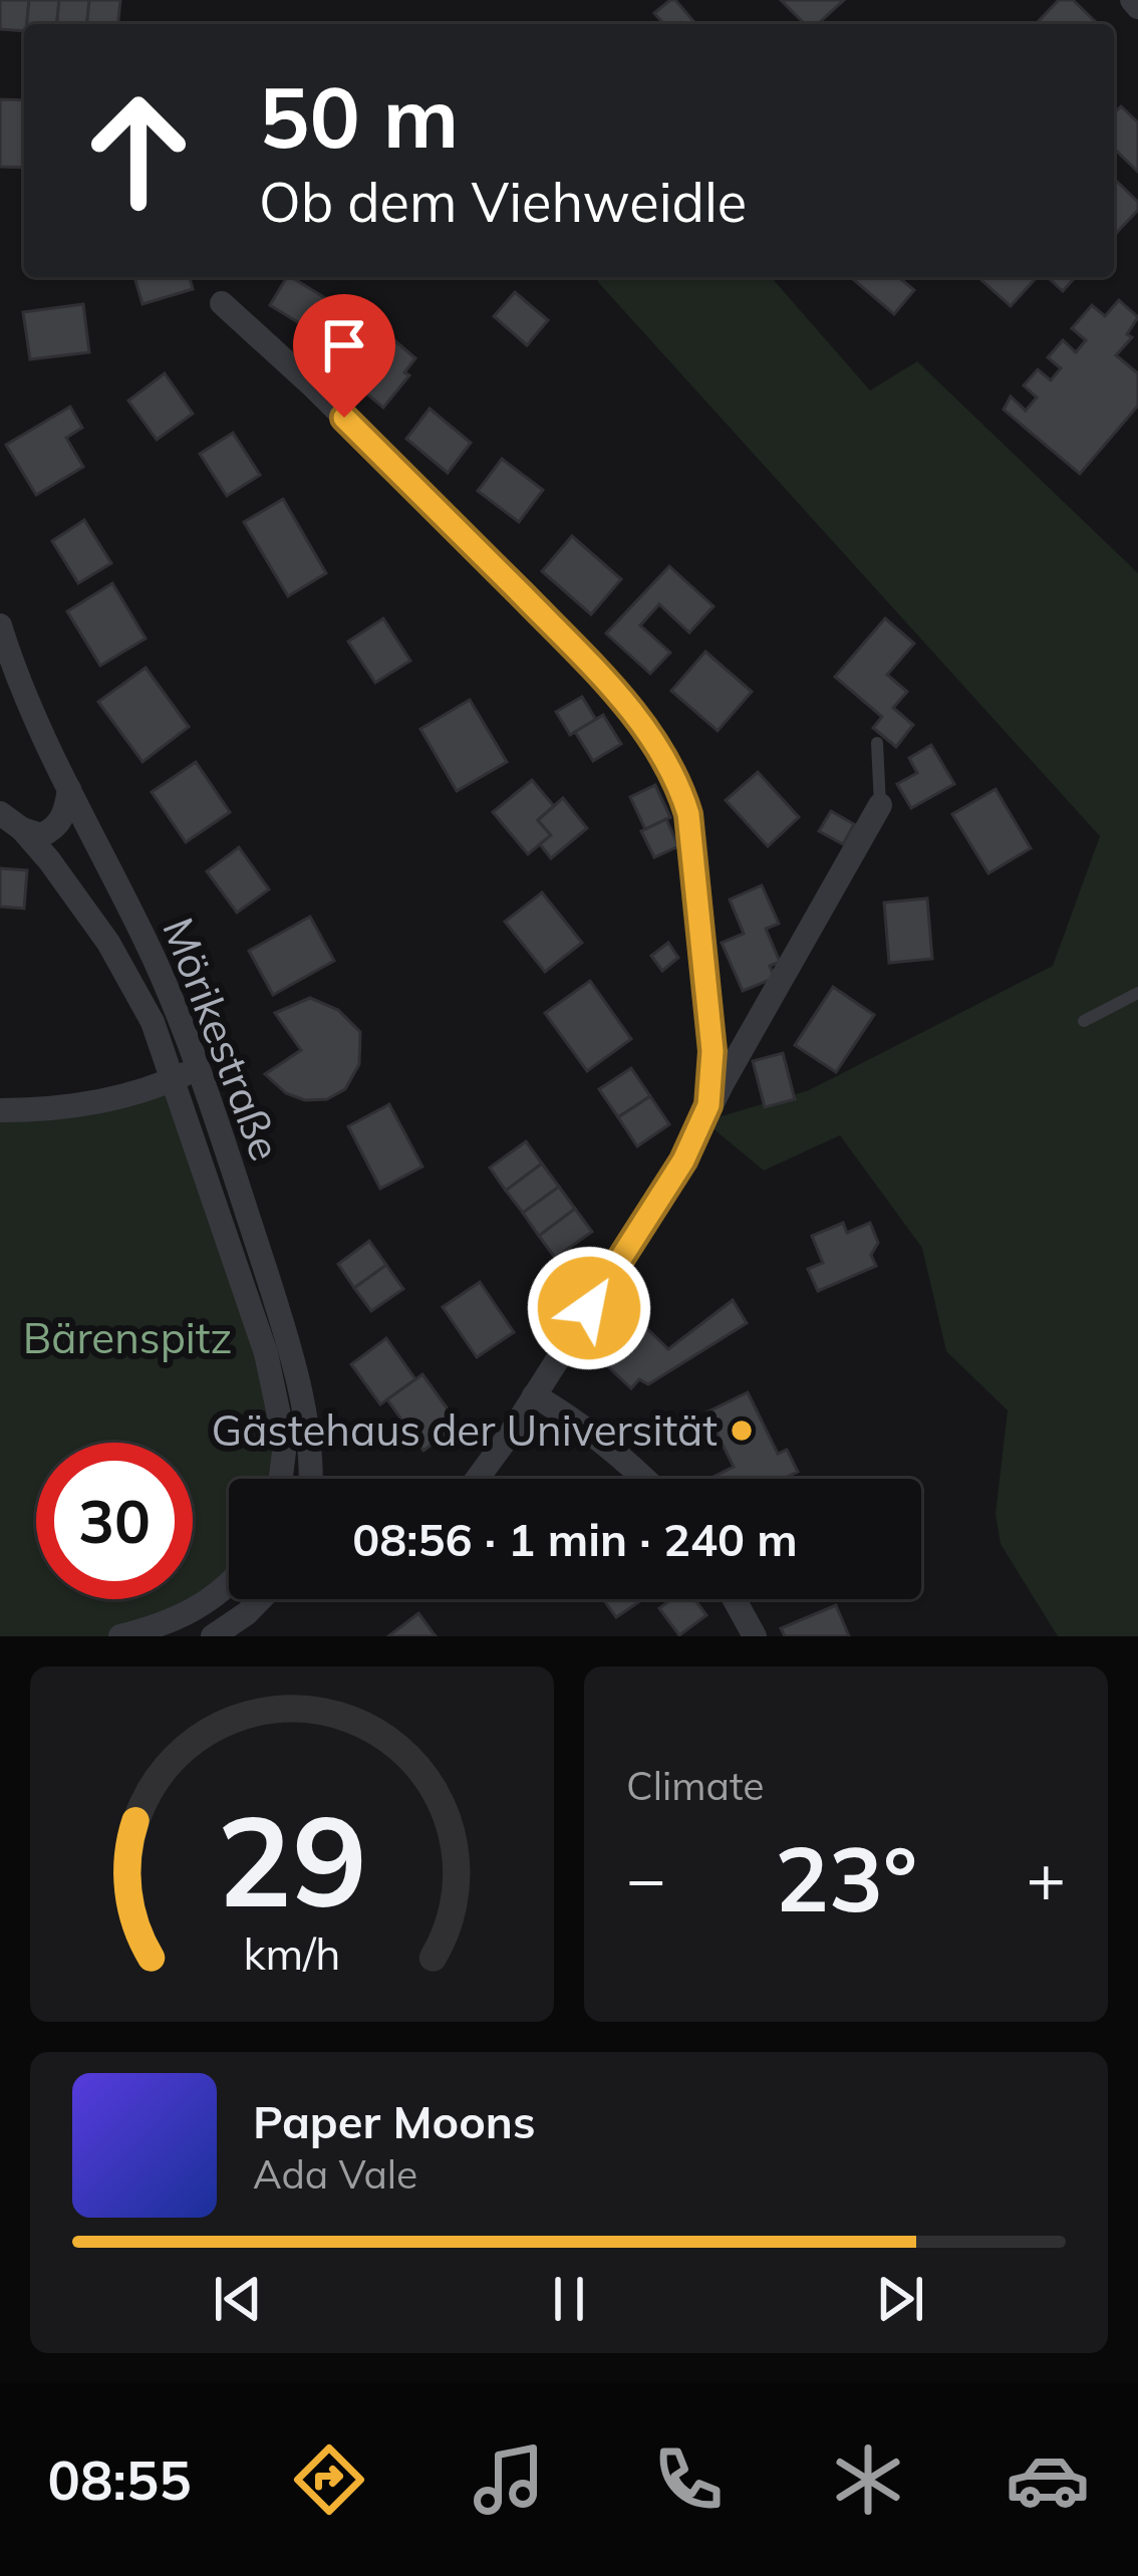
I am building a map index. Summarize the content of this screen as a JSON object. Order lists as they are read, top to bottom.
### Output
{
  "streets": {
    "street": ["Mörikestraße"]
  },
  "parks": ["Bärenspitz"],
  "places": ["Gästehaus der Universität"],
  "page": {
    "turn": ["50 m", "Ob dem Viehweidle"],
    "limit": "30",
    "trip": "08:56 · 1 min · 240 m",
    "tile": "Climate",
    "heat": ["−", "23°", "+"],
    "song": ["Paper Moons", "Ada Vale"],
    "tabs": "08:55",
    "gauge": ["29", "km/h"]
  }
}
